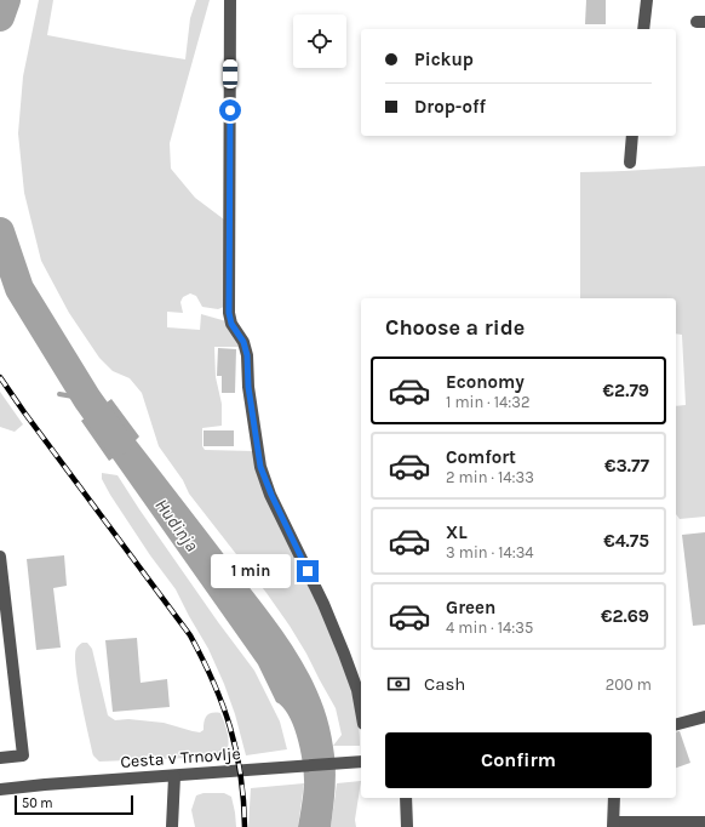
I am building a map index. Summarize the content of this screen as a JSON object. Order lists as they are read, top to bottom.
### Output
{
  "streets": {
    "street": ["Cesta v Trnovlje"]
  },
  "water": ["Hudinja"],
  "scale_bar": "50 m",
  "page": {
    "banner": ["Pickup", "Drop-off"],
    "heading": "Choose a ride",
    "list": [
      {
        "name": "Economy",
        "note": "1 min · 14:32",
        "value": "€2.79"
      },
      {
        "name": "Comfort",
        "note": "2 min · 14:33",
        "value": "€3.77"
      },
      {
        "name": "XL",
        "note": "3 min · 14:34",
        "value": "€4.75"
      },
      {
        "name": "Green",
        "note": "4 min · 14:35",
        "value": "€2.69"
      }
    ],
    "bubble": "1 min",
    "pay": ["Cash", "200 m"],
    "buttons": "Confirm",
    "scale": "50 m"
  }
}
